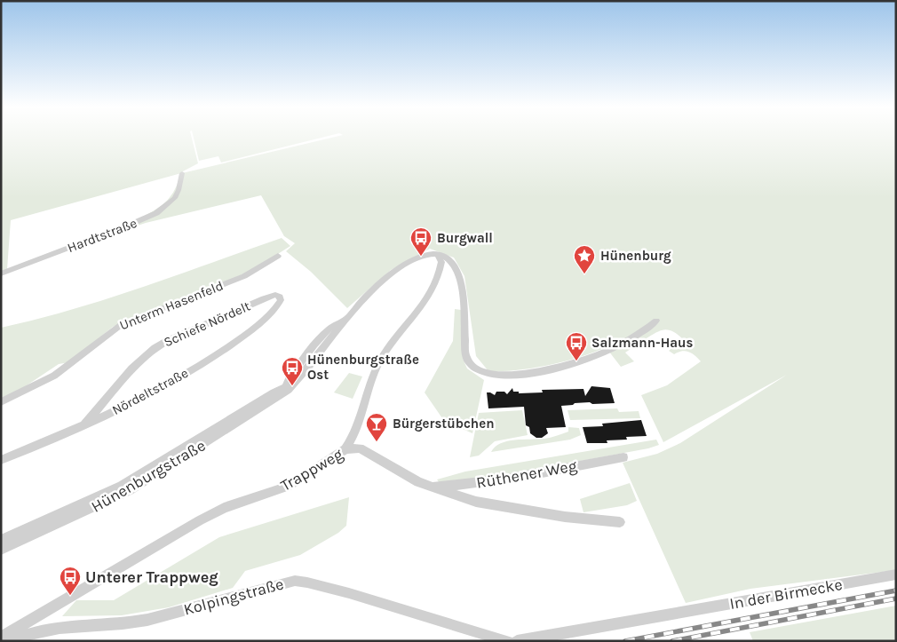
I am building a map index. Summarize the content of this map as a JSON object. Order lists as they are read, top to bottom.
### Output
{
  "streets": {
    "street": [
      "Hardtstraße",
      "Unterm Hasenfeld",
      "Schiefe Nördelt",
      "Nördeltstraße",
      "Trappweg",
      "Rüthener Weg",
      "Hünenburgstraße",
      "In der Birmecke",
      "Kolpingstraße"
    ]
  },
  "crossings": [
    ["Schiefe Nördelt", "Nördeltstraße"],
    ["Trappweg", "Rüthener Weg"]
  ],
  "places": {
    "bus stop": [
      "Burgwall",
      "Salzmann-Haus",
      "Hünenburgstraße Ost",
      "Unterer Trappweg"
    ],
    "place": ["Hünenburg"],
    "bar": ["Bürgerstübchen"]
  }
}
